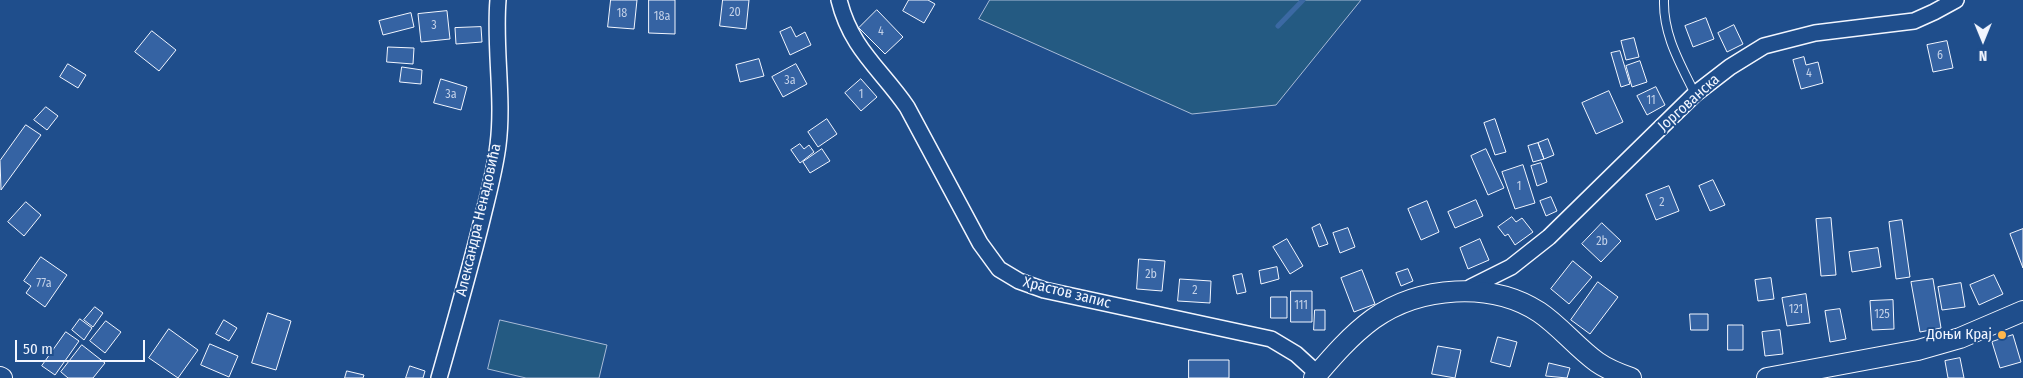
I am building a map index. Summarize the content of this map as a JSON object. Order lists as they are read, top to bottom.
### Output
{
  "streets": {
    "street": ["Јоргованска", "Александра Ненадовића", "Храстов запис"]
  },
  "places": ["Доњи Крај"],
  "house_numbers": [
    "20",
    "18",
    "18a",
    "3",
    "4",
    "6",
    "4",
    "3a",
    "3a",
    "1",
    "11",
    "1",
    "2",
    "2b",
    "2b",
    "77a",
    "2",
    "111",
    "121",
    "125"
  ],
  "scale_bar": "50 m",
  "north": "bottom"
}
